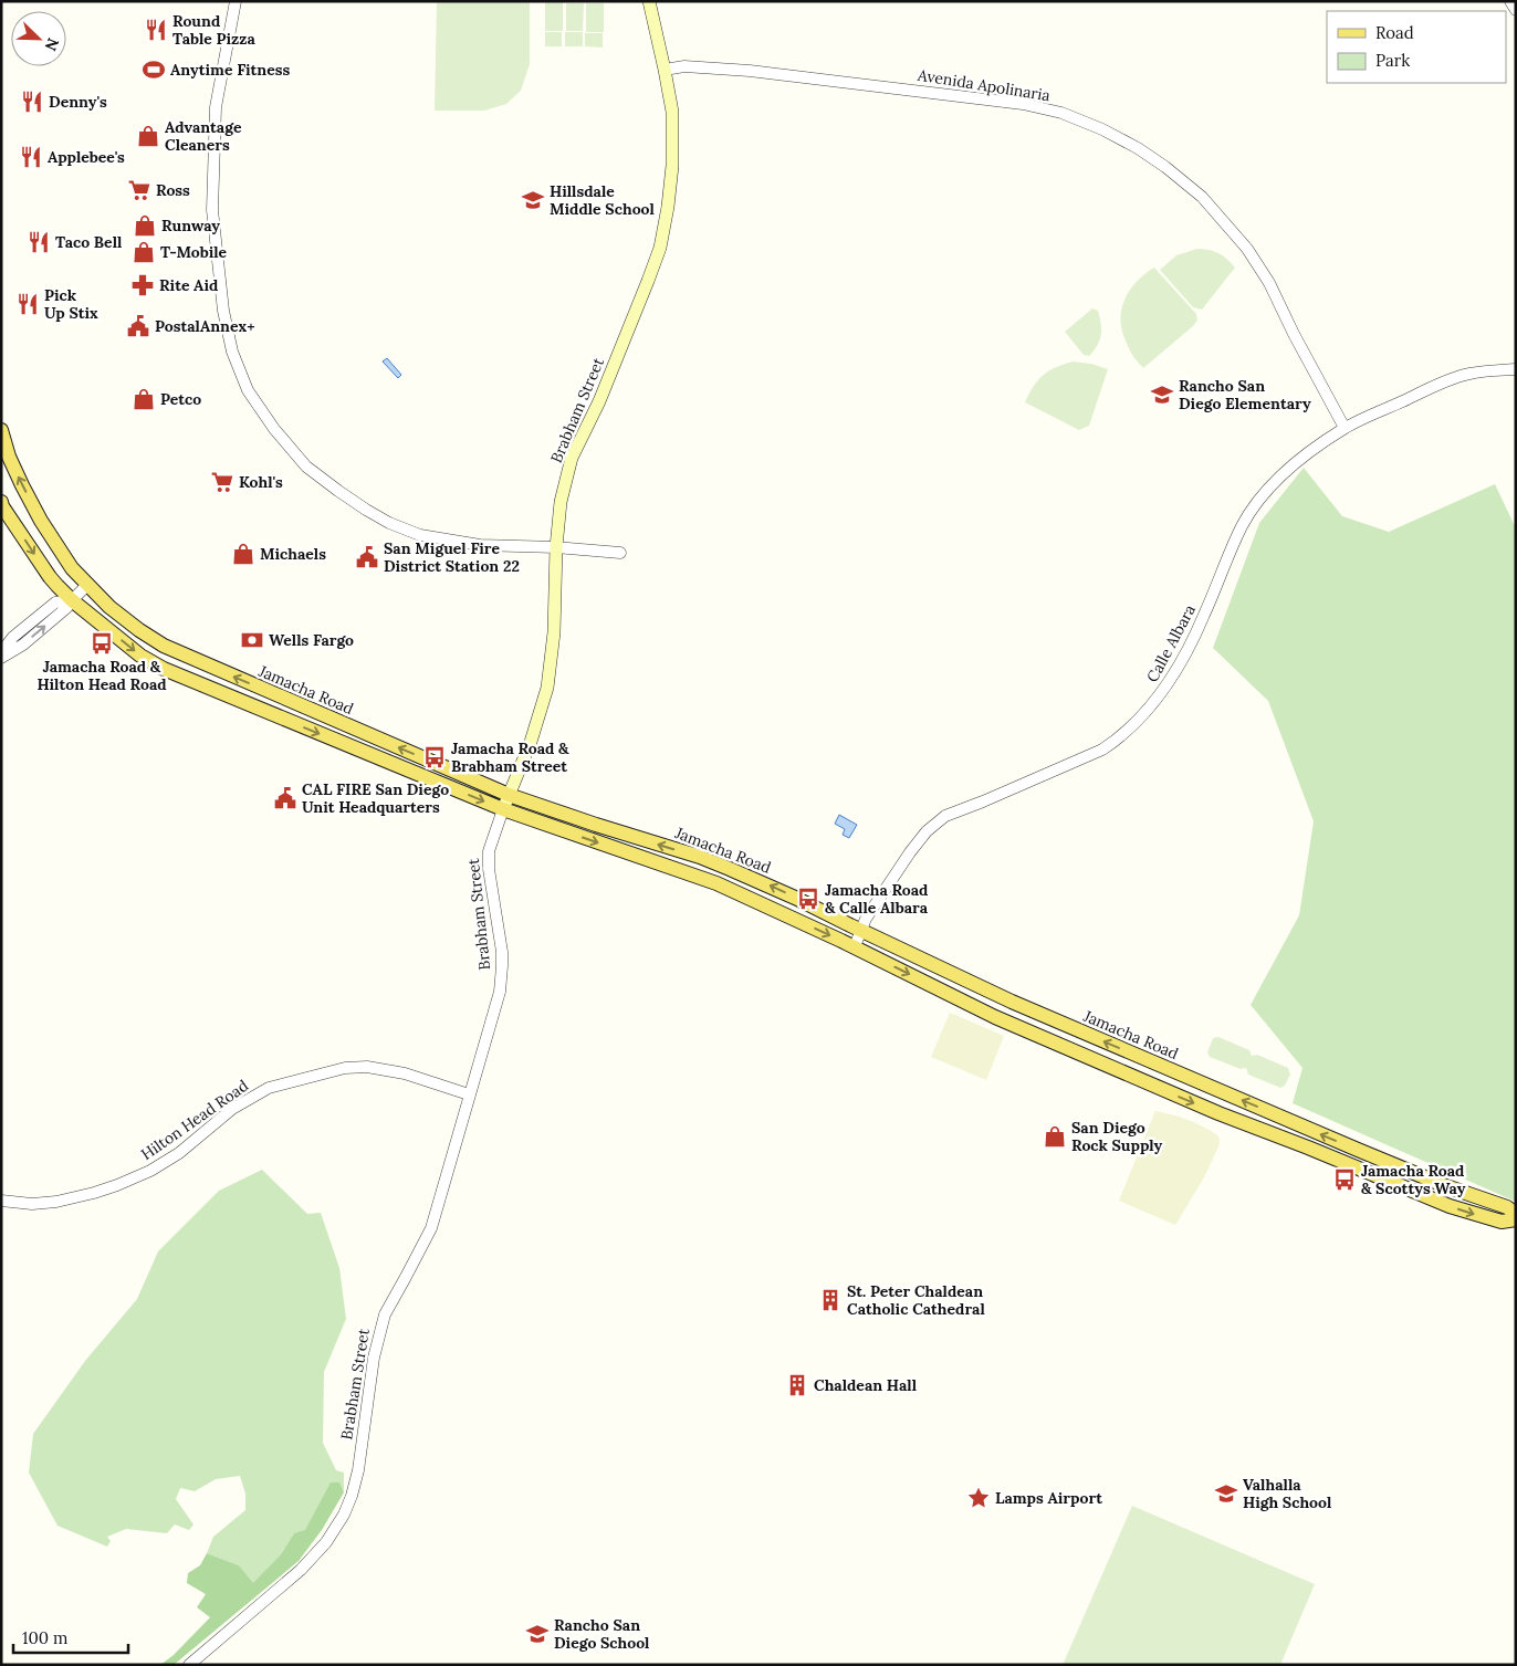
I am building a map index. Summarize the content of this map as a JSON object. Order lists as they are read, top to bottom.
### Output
{
  "streets": {
    "main road": ["Brabham Street", "Jamacha Road"],
    "street": ["Avenida Apolinaria", "Calle Albara", "Hilton Head Road"]
  },
  "crossings": [
    ["Avenida Apolinaria", "Brabham Street"],
    ["Avenida Apolinaria", "Calle Albara"],
    ["Brabham Street", "Jamacha Road"],
    ["Brabham Street", "Hilton Head Road"],
    ["Calle Albara", "Jamacha Road"]
  ],
  "places": {
    "restaurant": [
      "Round Table Pizza",
      "Denny's",
      "Applebee's",
      "Taco Bell",
      "Pick Up Stix"
    ],
    "sports": ["Anytime Fitness"],
    "shop": [
      "Advantage Cleaners",
      "Runway",
      "T-Mobile",
      "Petco",
      "Michaels",
      "San Diego Rock Supply"
    ],
    "supermarket": ["Ross", "Kohl's"],
    "school or university": [
      "Hillsdale Middle School",
      "Rancho San Diego Elementary",
      "Valhalla High School",
      "Rancho San Diego School"
    ],
    "pharmacy": ["Rite Aid"],
    "public building": ["PostalAnnex+", "San Miguel Fire District Station 22", "CAL FIRE San Diego Unit Headquarters"],
    "bank": ["Wells Fargo"],
    "bus stop": [
      "Jamacha Road & Hilton Head Road",
      "Jamacha Road & Brabham Street",
      "Jamacha Road & Calle Albara",
      "Jamacha Road & Scottys Way"
    ],
    "building": ["St. Peter Chaldean Catholic Cathedral", "Chaldean Hall"],
    "place": ["Lamps Airport"]
  },
  "legend": ["Road", "Park"],
  "scale_bar": "100 m",
  "north": "bottom right"
}
